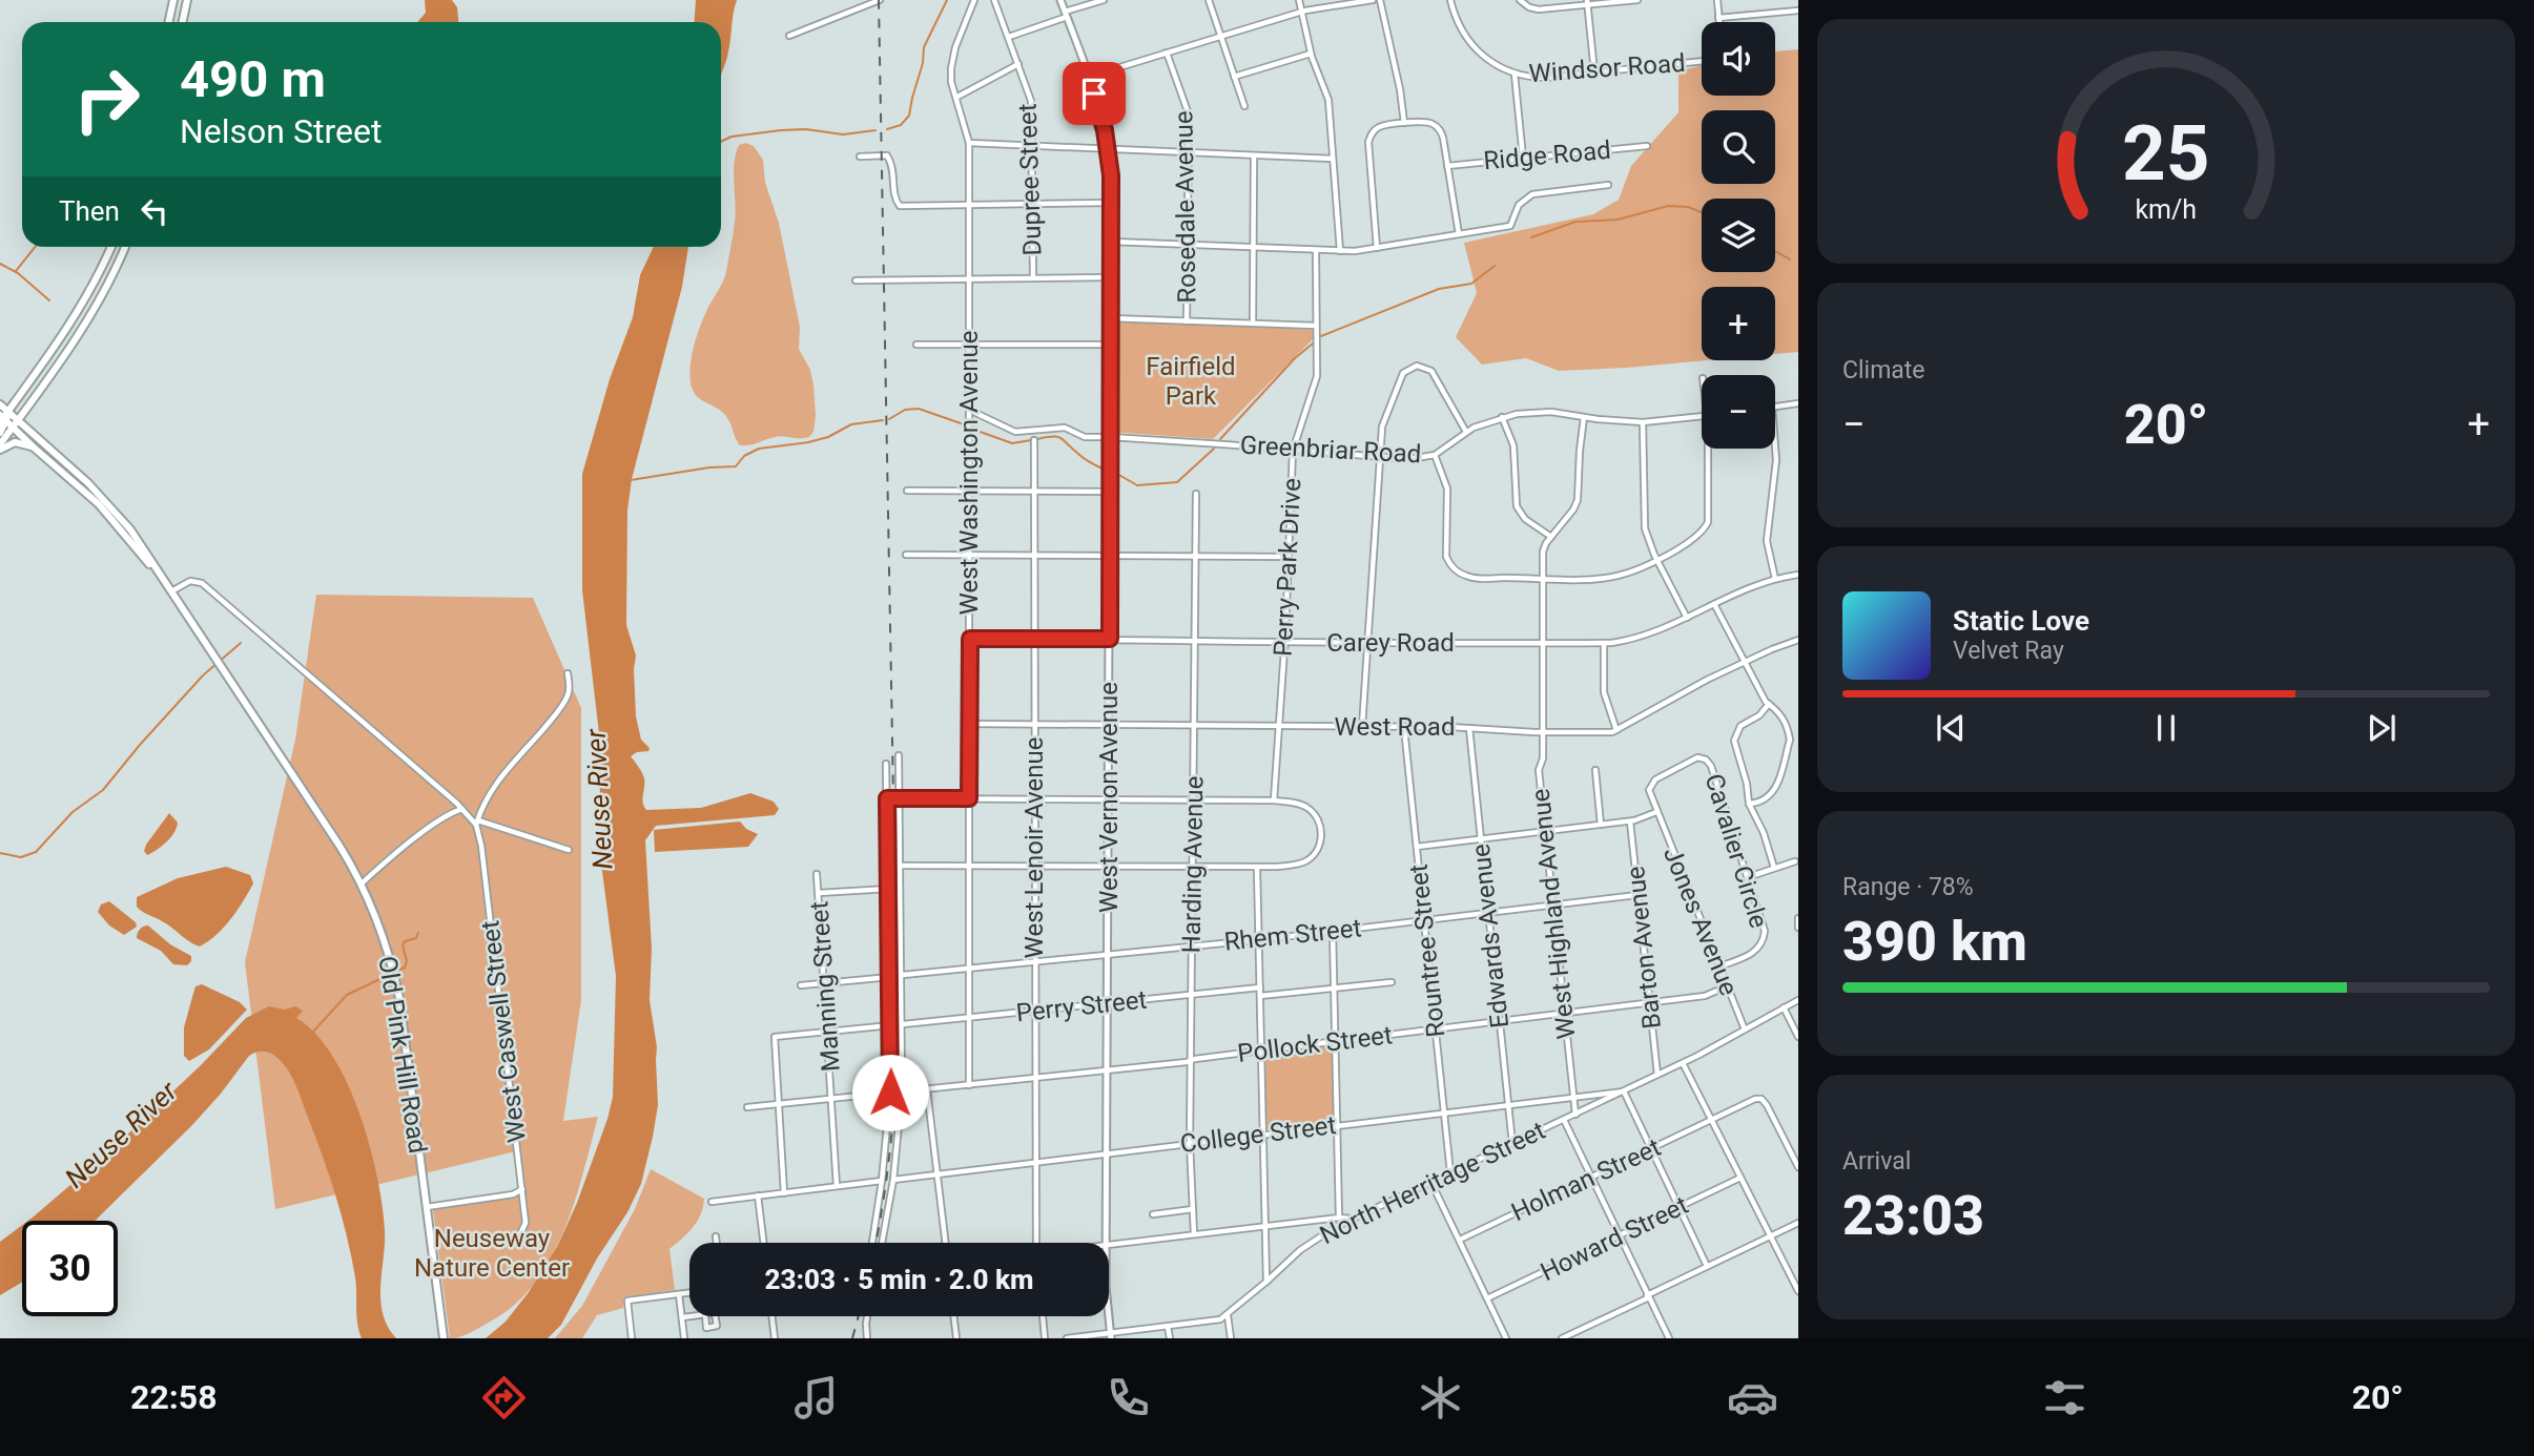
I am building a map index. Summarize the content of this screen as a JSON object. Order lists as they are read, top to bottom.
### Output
{
  "streets": {
    "highway": ["Old Pink Hill Road"],
    "main road": ["West Vernon Avenue"],
    "street": [
      "Windsor Road",
      "Ridge Road",
      "Dupree Street",
      "Rosedale Avenue",
      "Greenbriar Road",
      "West Washington Avenue",
      "Perry Park Drive",
      "Carey Road",
      "West Road",
      "West Lenoir Avenue",
      "Cavalier Circle",
      "Harding Avenue",
      "West Highland Avenue",
      "Jones Avenue",
      "Rhem Street",
      "Edwards Avenue",
      "Barton Avenue",
      "Rountree Street",
      "Manning Street",
      "Perry Street",
      "West Caswell Street",
      "Pollock Street",
      "College Street",
      "Holman Street",
      "North Herritage Street",
      "Howard Street"
    ]
  },
  "crossings": [
    ["Greenbriar Road", "West Washington Avenue"],
    ["Greenbriar Road", "Perry Park Drive"],
    ["Greenbriar Road", "West Vernon Avenue"],
    ["Greenbriar Road", "West Highland Avenue"],
    ["West Washington Avenue", "Carey Road"],
    ["West Washington Avenue", "West Road"],
    ["West Washington Avenue", "Rhem Street"],
    ["West Washington Avenue", "Perry Street"],
    ["West Washington Avenue", "Pollock Street"],
    ["Perry Park Drive", "Carey Road"],
    ["Perry Park Drive", "West Road"],
    ["Carey Road", "West Vernon Avenue"],
    ["Carey Road", "West Lenoir Avenue"],
    ["Carey Road", "Harding Avenue"],
    ["Carey Road", "West Highland Avenue"],
    ["West Road", "West Vernon Avenue"],
    ["West Road", "West Lenoir Avenue"],
    ["West Road", "Harding Avenue"],
    ["West Road", "West Highland Avenue"],
    ["West Road", "Edwards Avenue"],
    ["West Road", "Rountree Street"],
    ["West Vernon Avenue", "Rhem Street"],
    ["West Vernon Avenue", "Perry Street"],
    ["West Vernon Avenue", "Pollock Street"],
    ["West Vernon Avenue", "College Street"],
    ["West Vernon Avenue", "North Herritage Street"],
    ["West Lenoir Avenue", "Rhem Street"],
    ["West Lenoir Avenue", "Perry Street"],
    ["West Lenoir Avenue", "Pollock Street"],
    ["West Lenoir Avenue", "College Street"],
    ["Cavalier Circle", "Jones Avenue"],
    ["Harding Avenue", "Rhem Street"],
    ["Harding Avenue", "Perry Street"],
    ["Harding Avenue", "Pollock Street"],
    ["Harding Avenue", "College Street"],
    ["West Highland Avenue", "Rhem Street"],
    ["West Highland Avenue", "Pollock Street"],
    ["West Highland Avenue", "College Street"],
    ["West Highland Avenue", "North Herritage Street"],
    ["Jones Avenue", "Pollock Street"],
    ["Jones Avenue", "North Herritage Street"],
    ["Rhem Street", "Edwards Avenue"],
    ["Rhem Street", "Barton Avenue"],
    ["Rhem Street", "Rountree Street"],
    ["Edwards Avenue", "Pollock Street"],
    ["Edwards Avenue", "College Street"],
    ["Edwards Avenue", "North Herritage Street"],
    ["Barton Avenue", "Pollock Street"],
    ["Barton Avenue", "North Herritage Street"],
    ["Rountree Street", "Pollock Street"],
    ["Rountree Street", "College Street"],
    ["Rountree Street", "North Herritage Street"],
    ["West Caswell Street", "Old Pink Hill Road"],
    ["College Street", "North Herritage Street"]
  ],
  "water": ["Neuse River"],
  "parks": ["Fairfield Park", "Neuseway Nature Center"],
  "page": {
    "map_buttons": ["+", "−"],
    "turn": ["490 m", "Nelson Street"],
    "then": "Then",
    "tile": [
      "Climate",
      ["Range · 78%", "390 km"],
      ["Arrival", "23:03"]
    ],
    "heat": ["−", "20°", "+"],
    "song": ["Static Love", "Velvet Ray"],
    "limit": "30",
    "trip": "23:03 · 5 min · 2.0 km",
    "tabs": ["22:58", "20°"],
    "gauge": ["25", "km/h"]
  }
}
